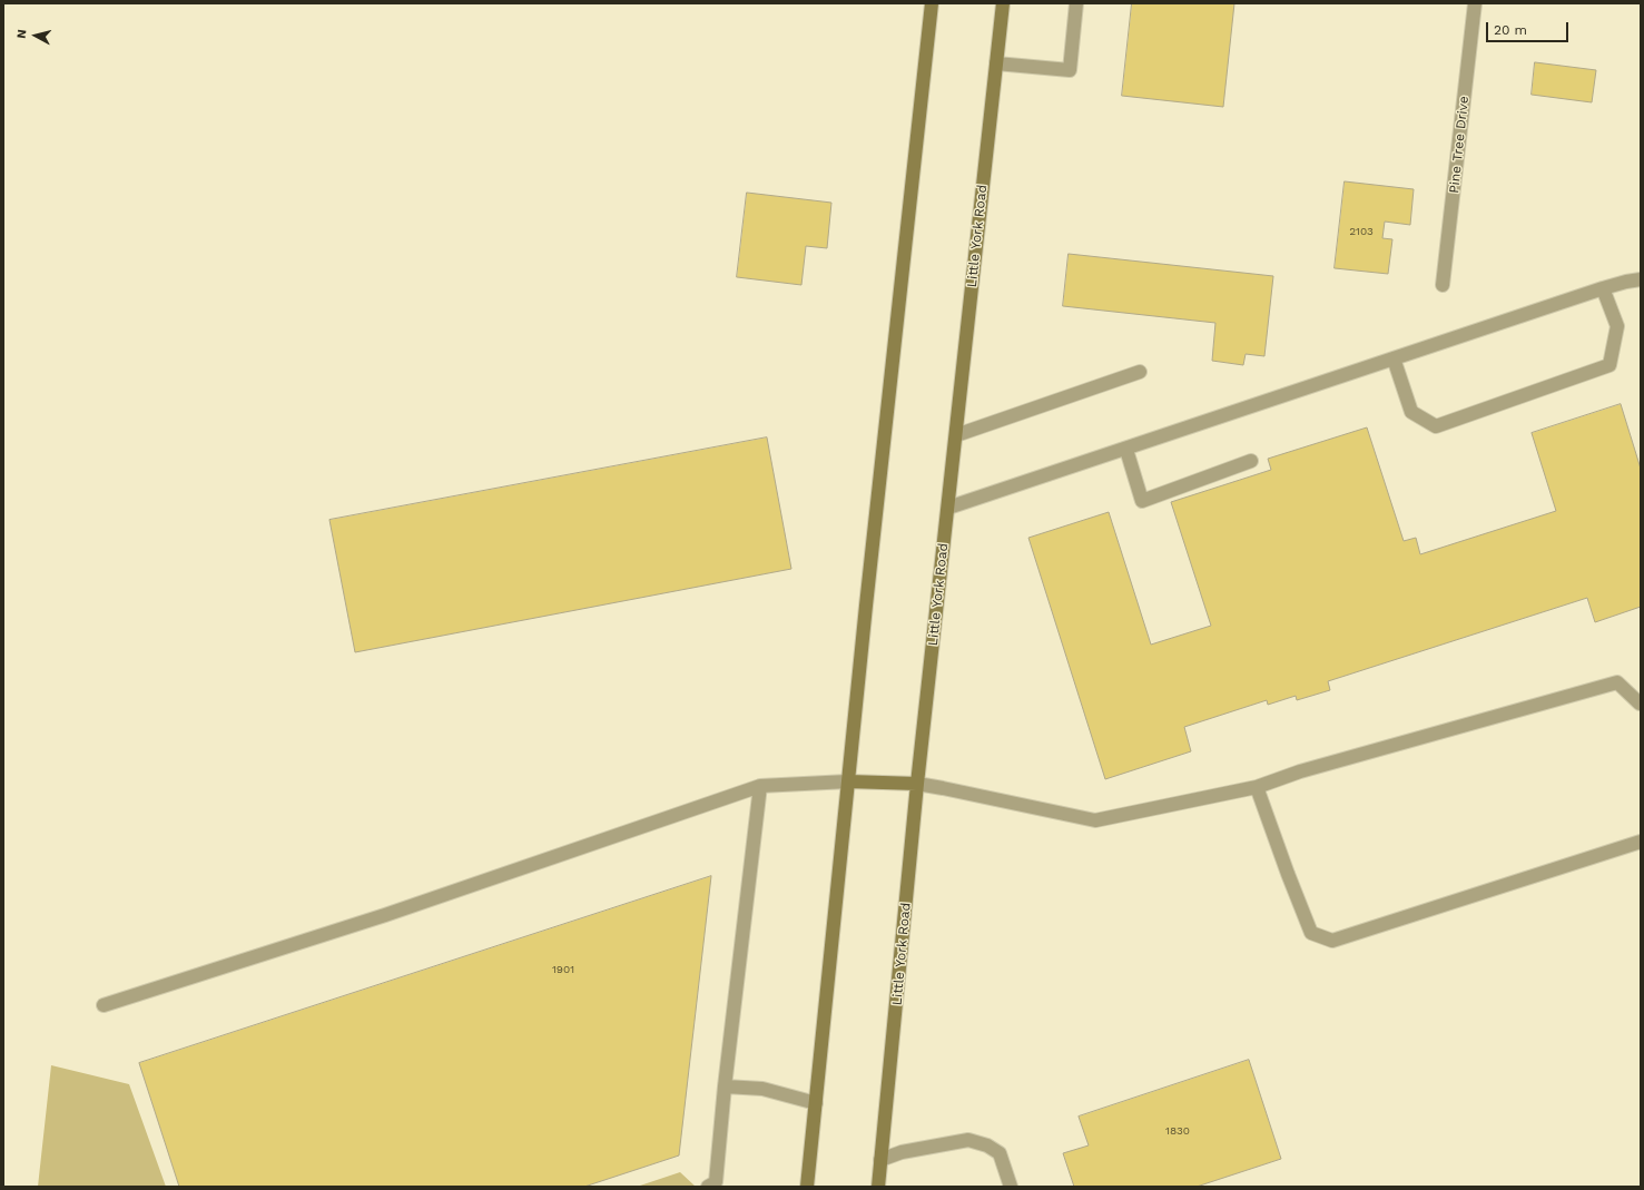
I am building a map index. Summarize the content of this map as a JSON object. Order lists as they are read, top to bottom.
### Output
{
  "streets": {
    "main road": ["Little York Road"],
    "street": ["Pine Tree Drive"]
  },
  "house_numbers": ["2103", "1901", "1830"],
  "scale_bar": "20 m",
  "north": "left"
}
